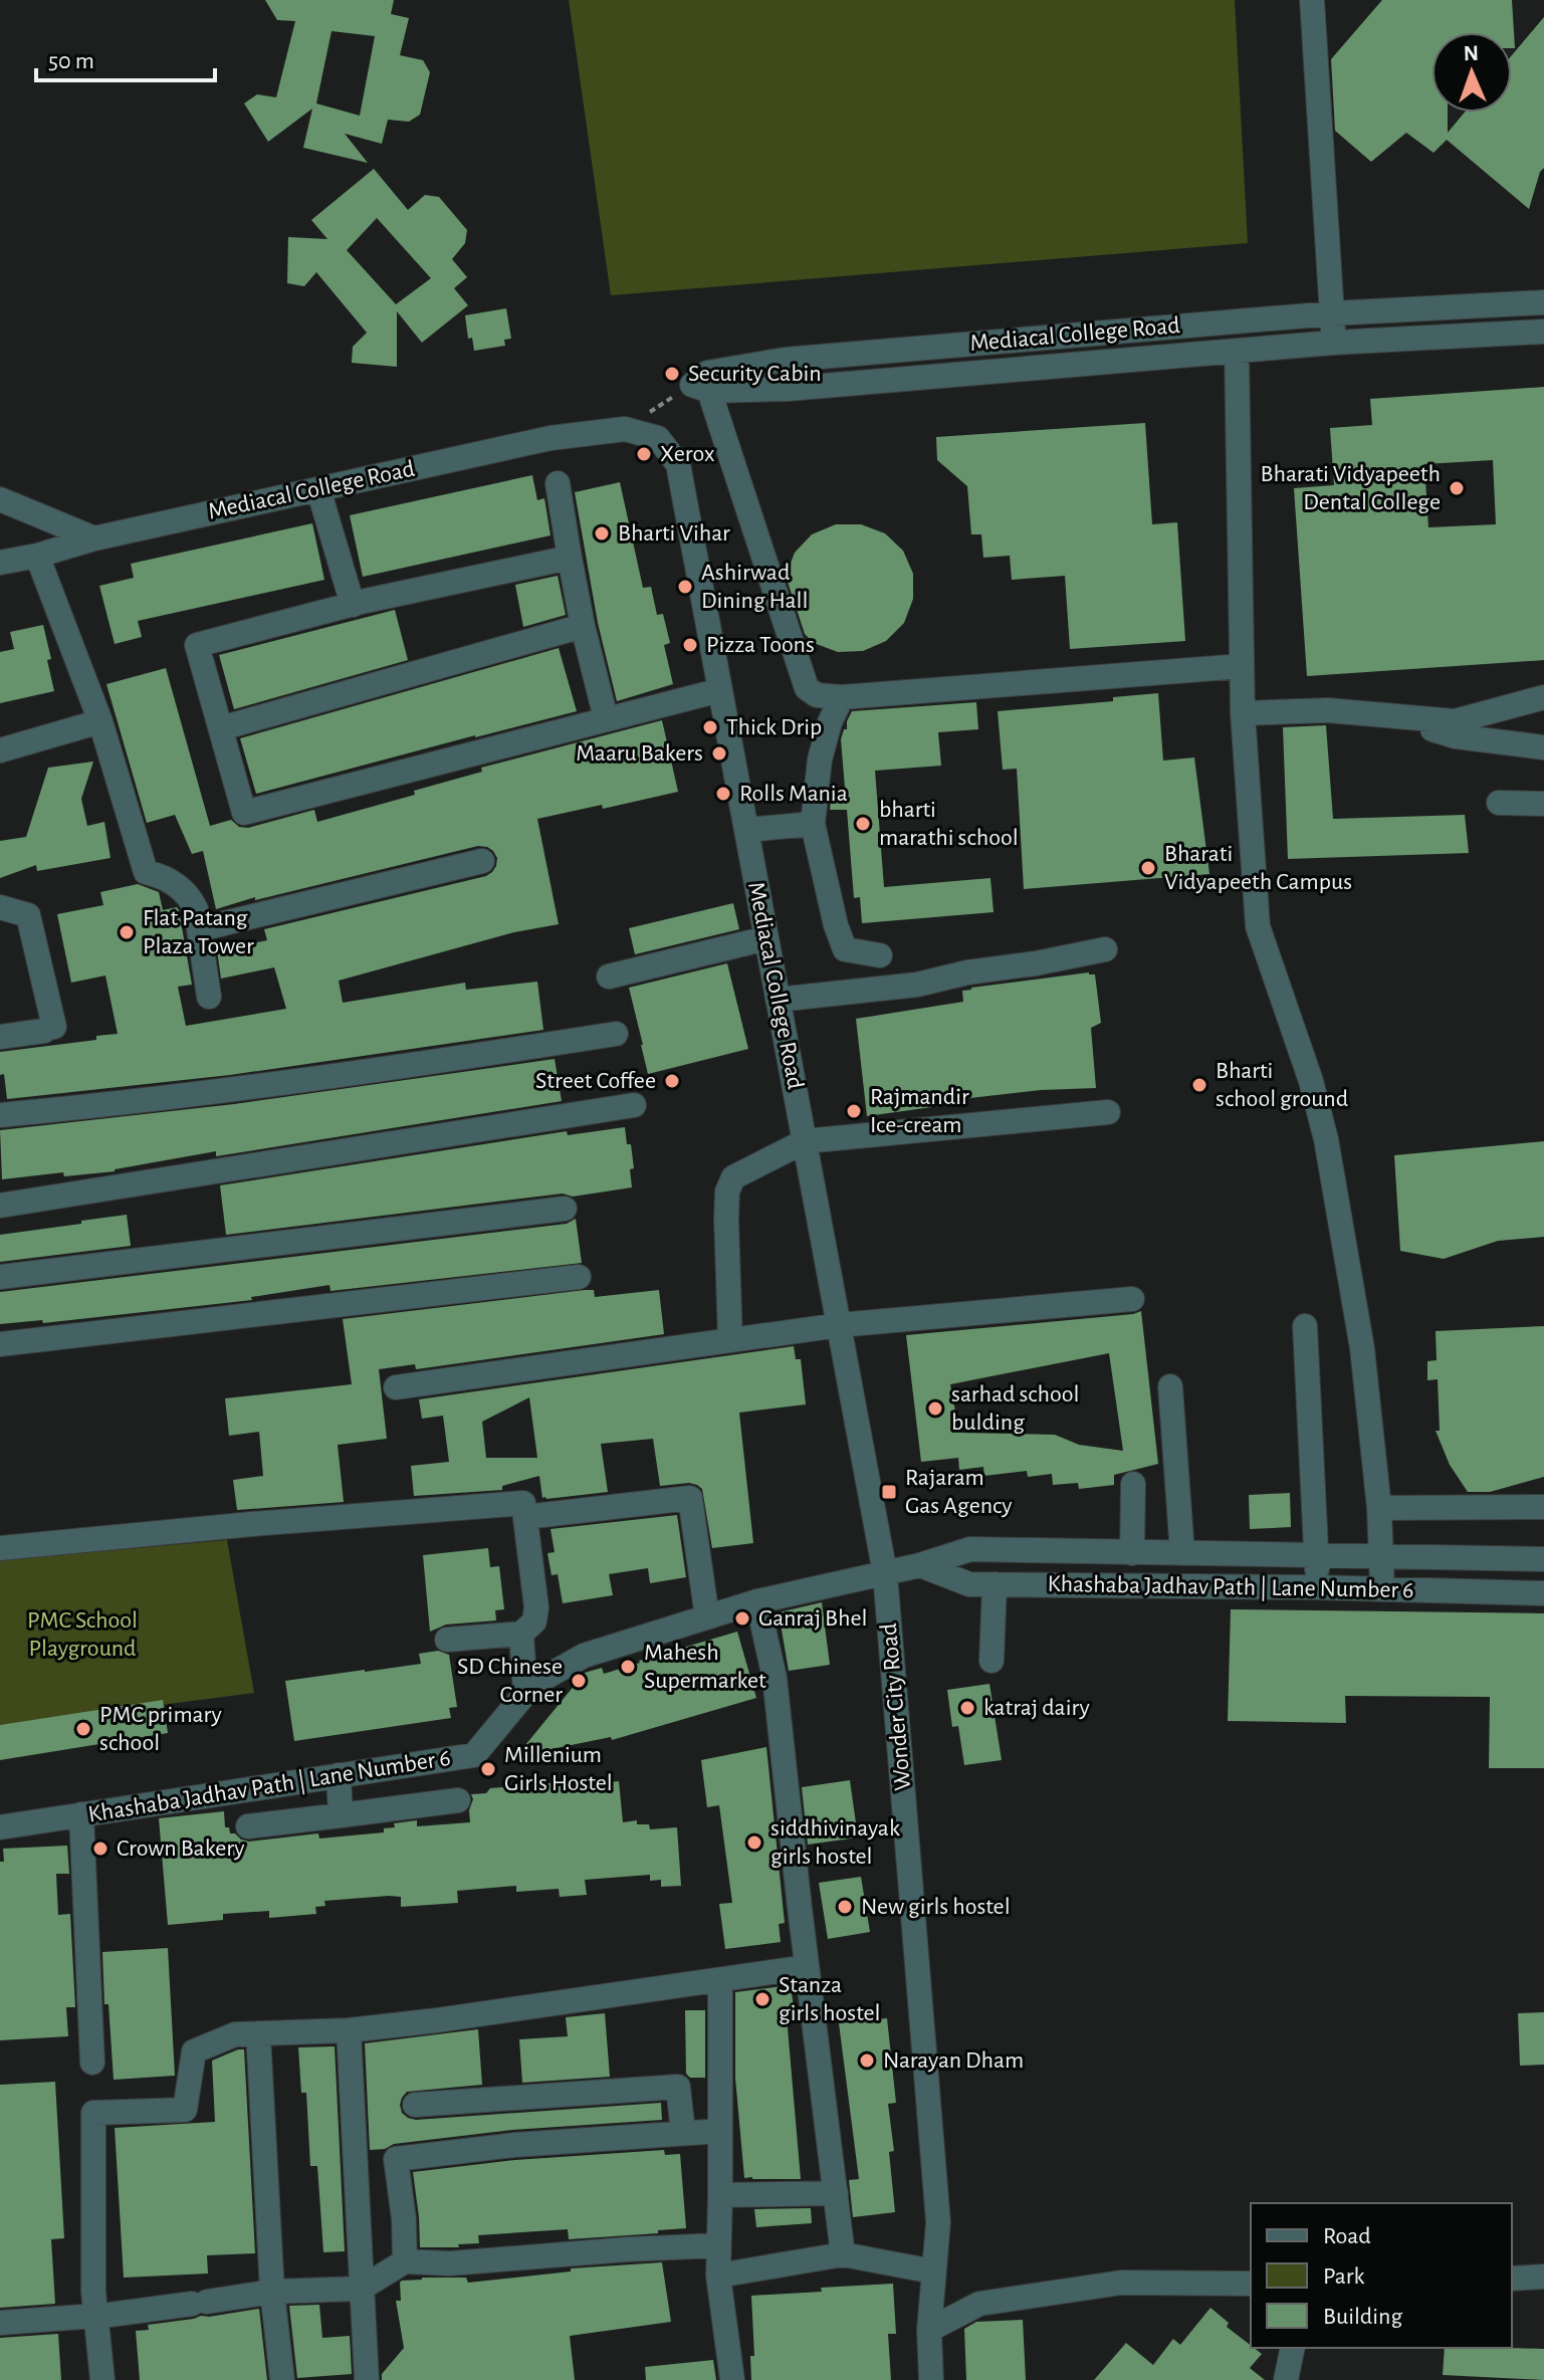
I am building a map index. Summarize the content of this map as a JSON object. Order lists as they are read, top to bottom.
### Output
{
  "streets": {
    "street": ["Mediacal College Road", "Khashaba Jadhav Path | Lane Number 6", "Wonder City Road"]
  },
  "crossings": [
    ["Mediacal College Road", "Khashaba Jadhav Path | Lane Number 6"],
    ["Mediacal College Road", "Wonder City Road"],
    ["Khashaba Jadhav Path | Lane Number 6", "Wonder City Road"]
  ],
  "parks": ["PMC School Playground"],
  "places": {
    "other": [
      "Security Cabin",
      "Xerox",
      "Bharati Vidyapeeth Dental College",
      "Bharti Vihar",
      "Ashirwad Dining Hall",
      "Pizza Toons",
      "Thick Drip",
      "Maaru Bakers",
      "Rolls Mania",
      "bharti marathi school",
      "Bharati Vidyapeeth Campus",
      "Flat Patang Plaza Tower",
      "Street Coffee",
      "Bharti school ground",
      "Rajmandir Ice-cream",
      "sarhad school bulding",
      "Ganraj Bhel",
      "Mahesh Supermarket",
      "SD Chinese Corner",
      "katraj dairy",
      "PMC primary school",
      "Millenium Girls Hostel",
      "siddhivinayak girls hostel",
      "Crown Bakery",
      "New girls hostel",
      "Stanza girls hostel",
      "Narayan Dham"
    ],
    "transit": ["Rajaram Gas Agency"]
  },
  "legend": ["Road", "Park", "Building"],
  "scale_bar": "50 m",
  "north": "top"
}
